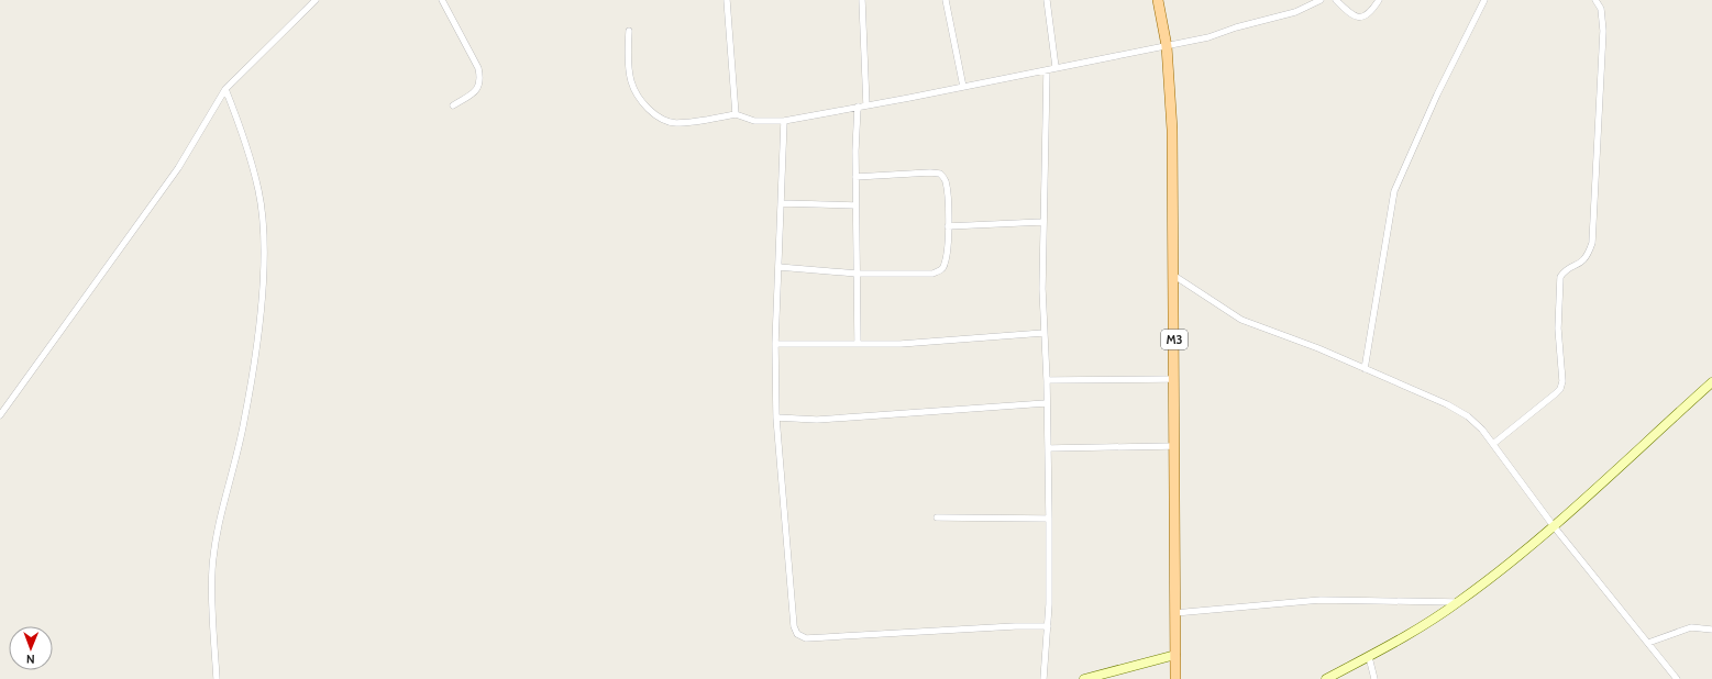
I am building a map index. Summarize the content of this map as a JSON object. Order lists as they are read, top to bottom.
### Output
{
  "streets": {
    "main road": ["M3"]
  },
  "north": "bottom"
}
